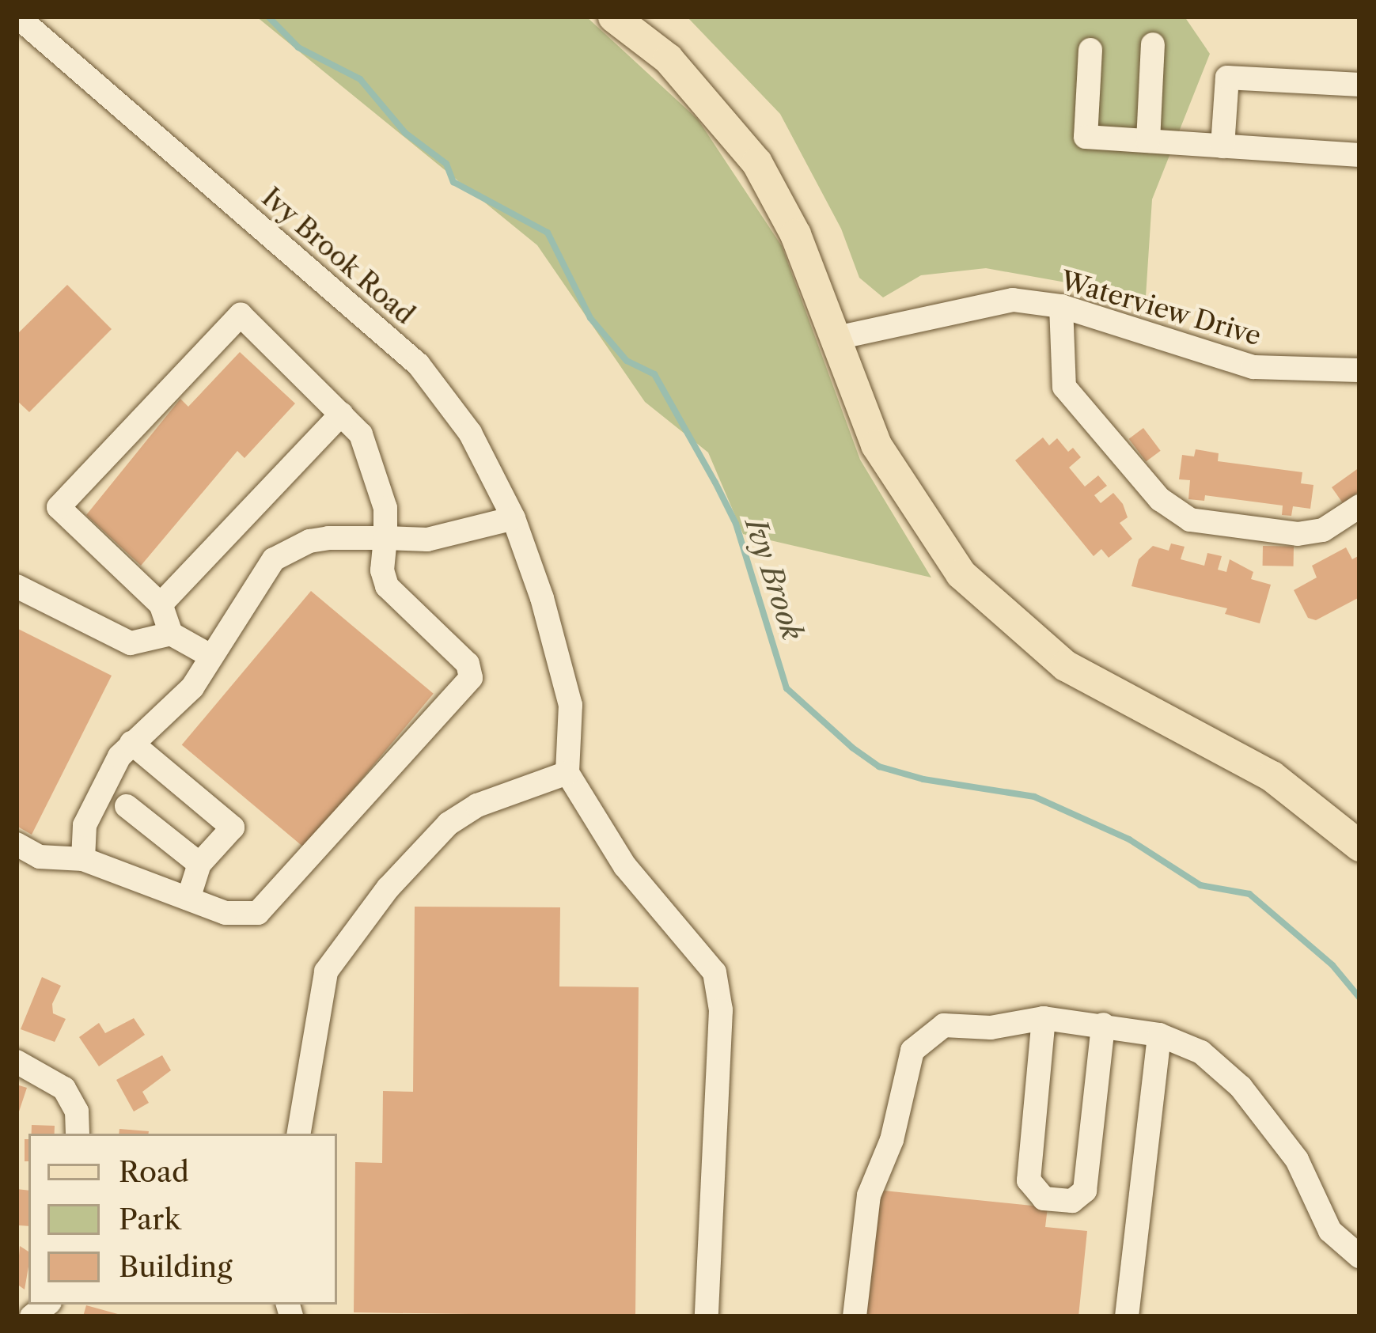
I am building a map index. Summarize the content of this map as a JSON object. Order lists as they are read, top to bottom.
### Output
{
  "streets": {
    "street": ["Ivy Brook Road", "Waterview Drive"]
  },
  "water": ["Ivy Brook"],
  "legend": ["Road", "Park", "Building"]
}
